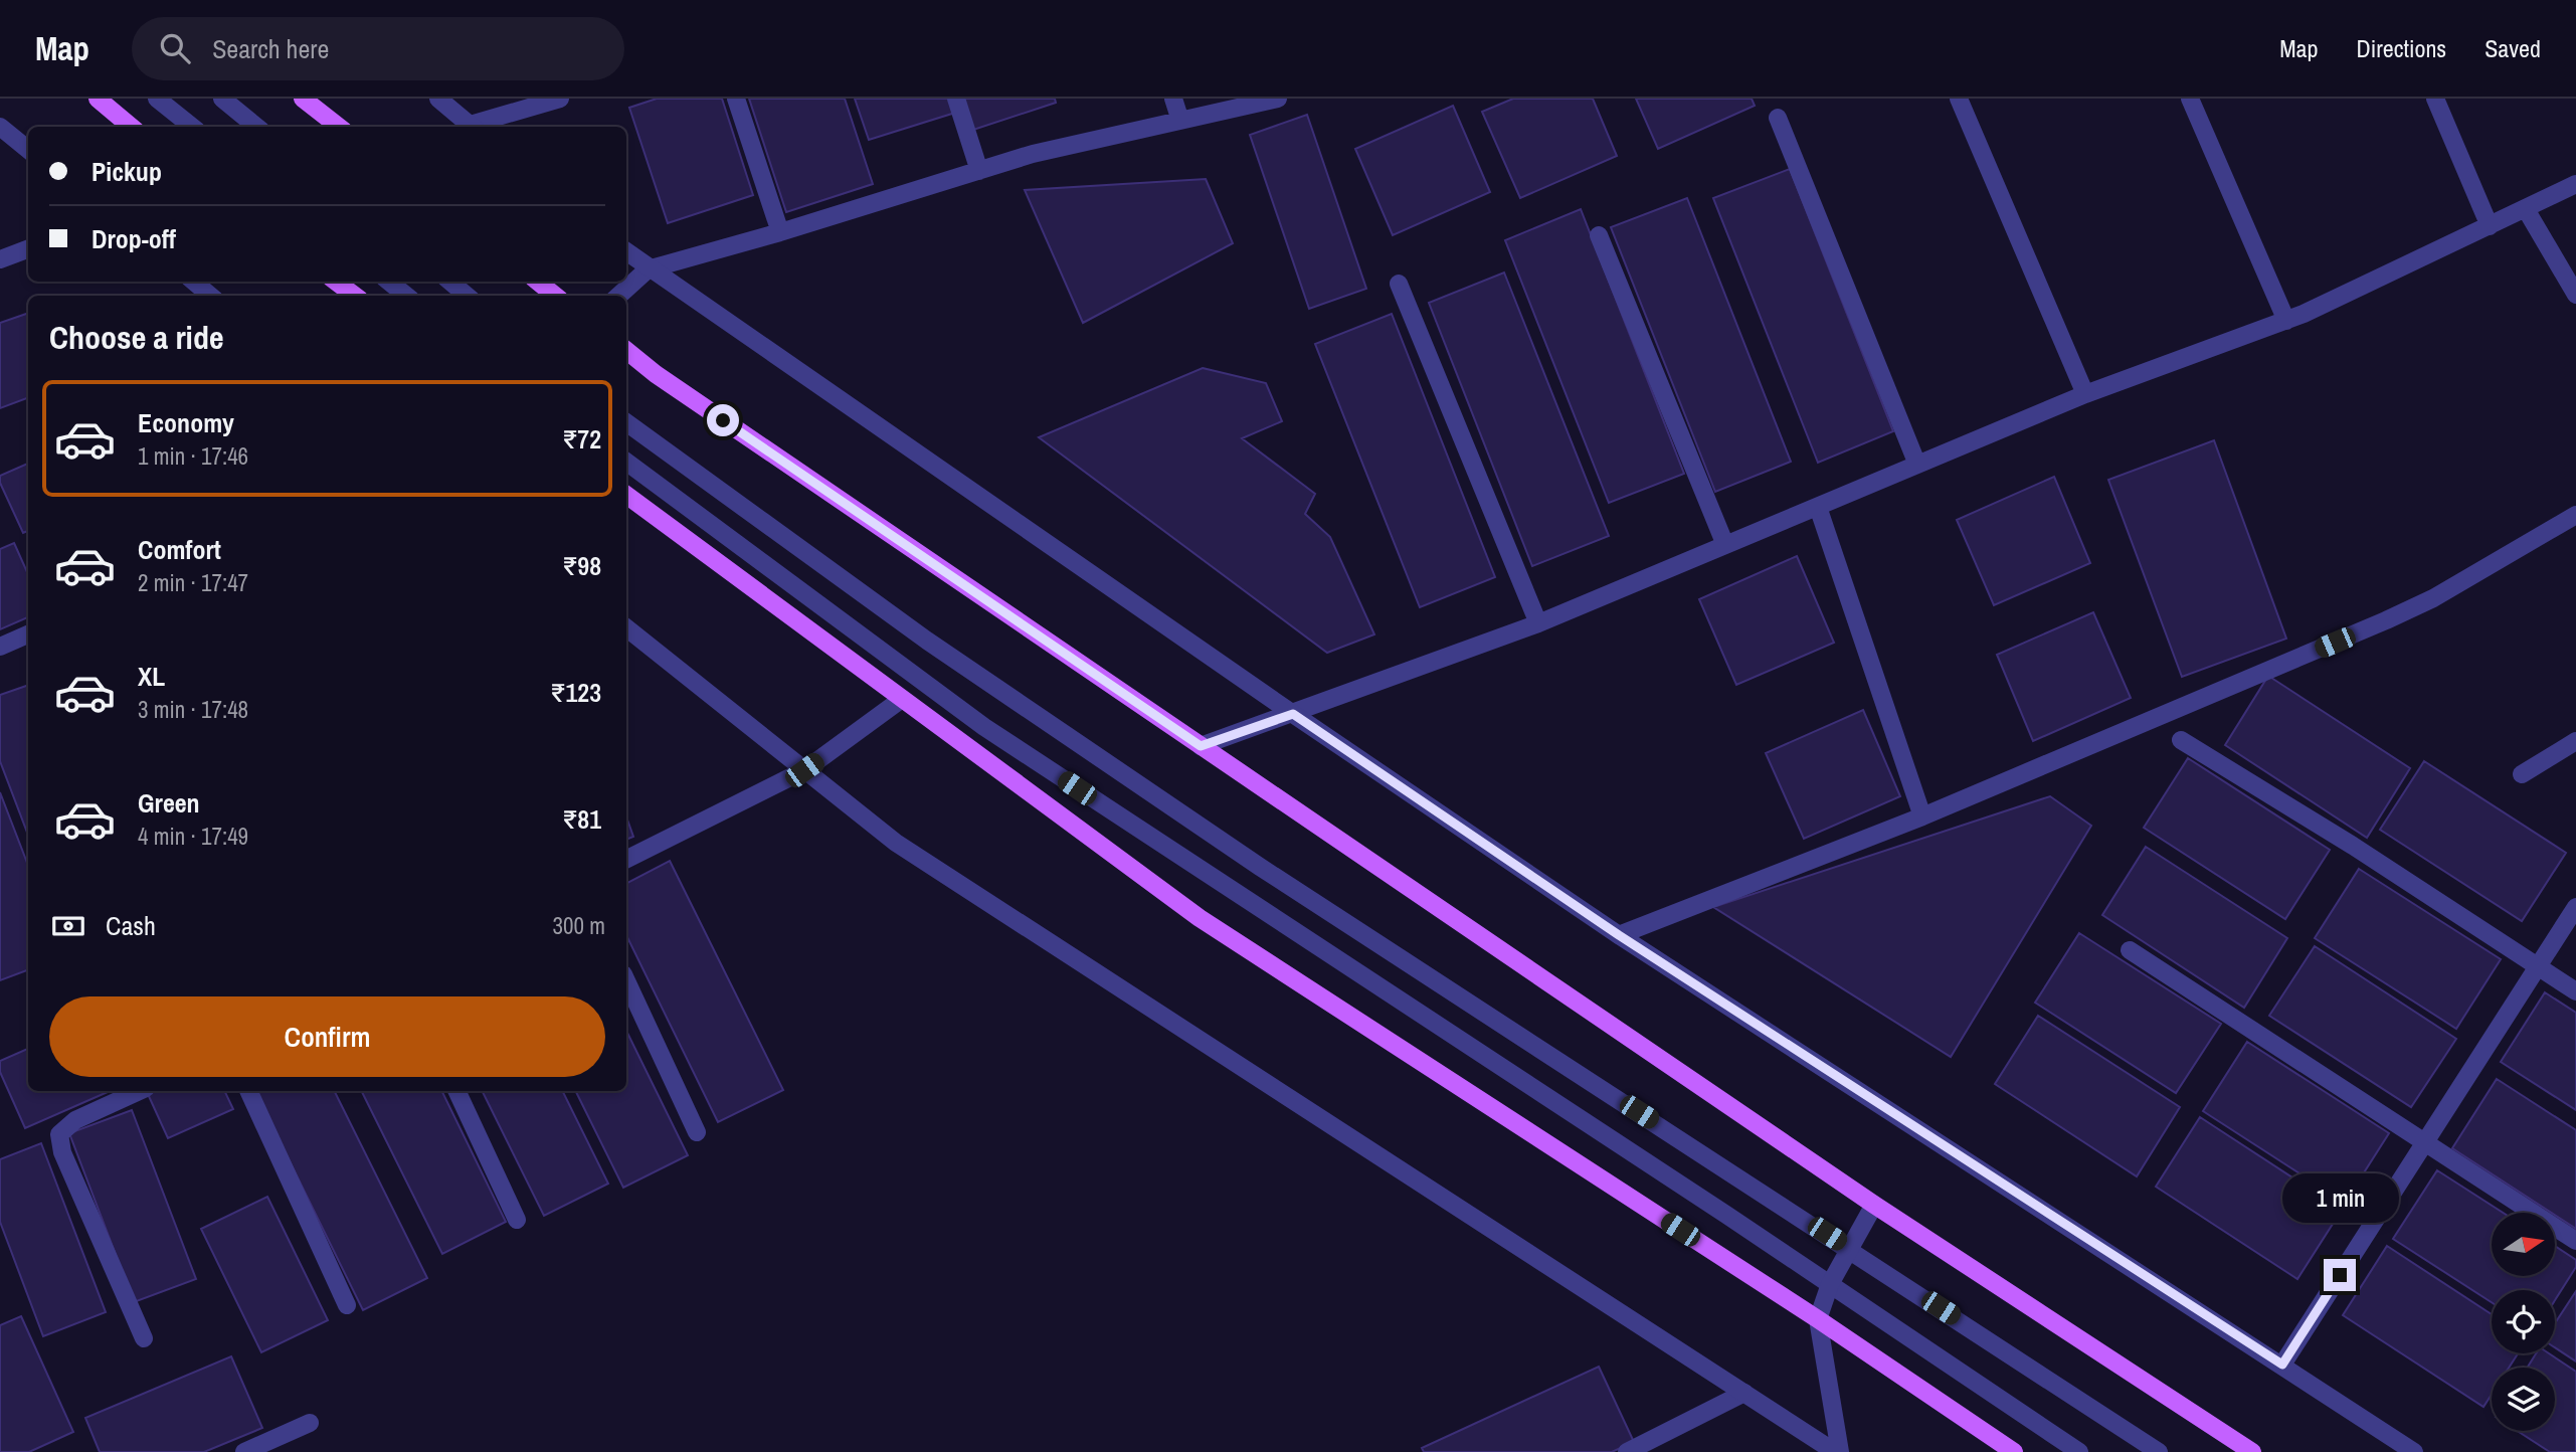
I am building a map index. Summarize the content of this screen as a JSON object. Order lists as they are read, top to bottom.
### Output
{
  "north": "right",
  "page": {
    "header": "Map",
    "search": "Search here",
    "nav": ["Map", "Directions", "Saved"],
    "banner": ["Pickup", "Drop-off"],
    "heading": "Choose a ride",
    "list": [
      {
        "name": "Economy",
        "note": "1 min · 17:46",
        "value": "₹72"
      },
      {
        "name": "Comfort",
        "note": "2 min · 17:47",
        "value": "₹98"
      },
      {
        "name": "XL",
        "note": "3 min · 17:48",
        "value": "₹123"
      },
      {
        "name": "Green",
        "note": "4 min · 17:49",
        "value": "₹81"
      }
    ],
    "pay": ["Cash", "300 m"],
    "buttons": "Confirm",
    "bubble": "1 min"
  }
}
